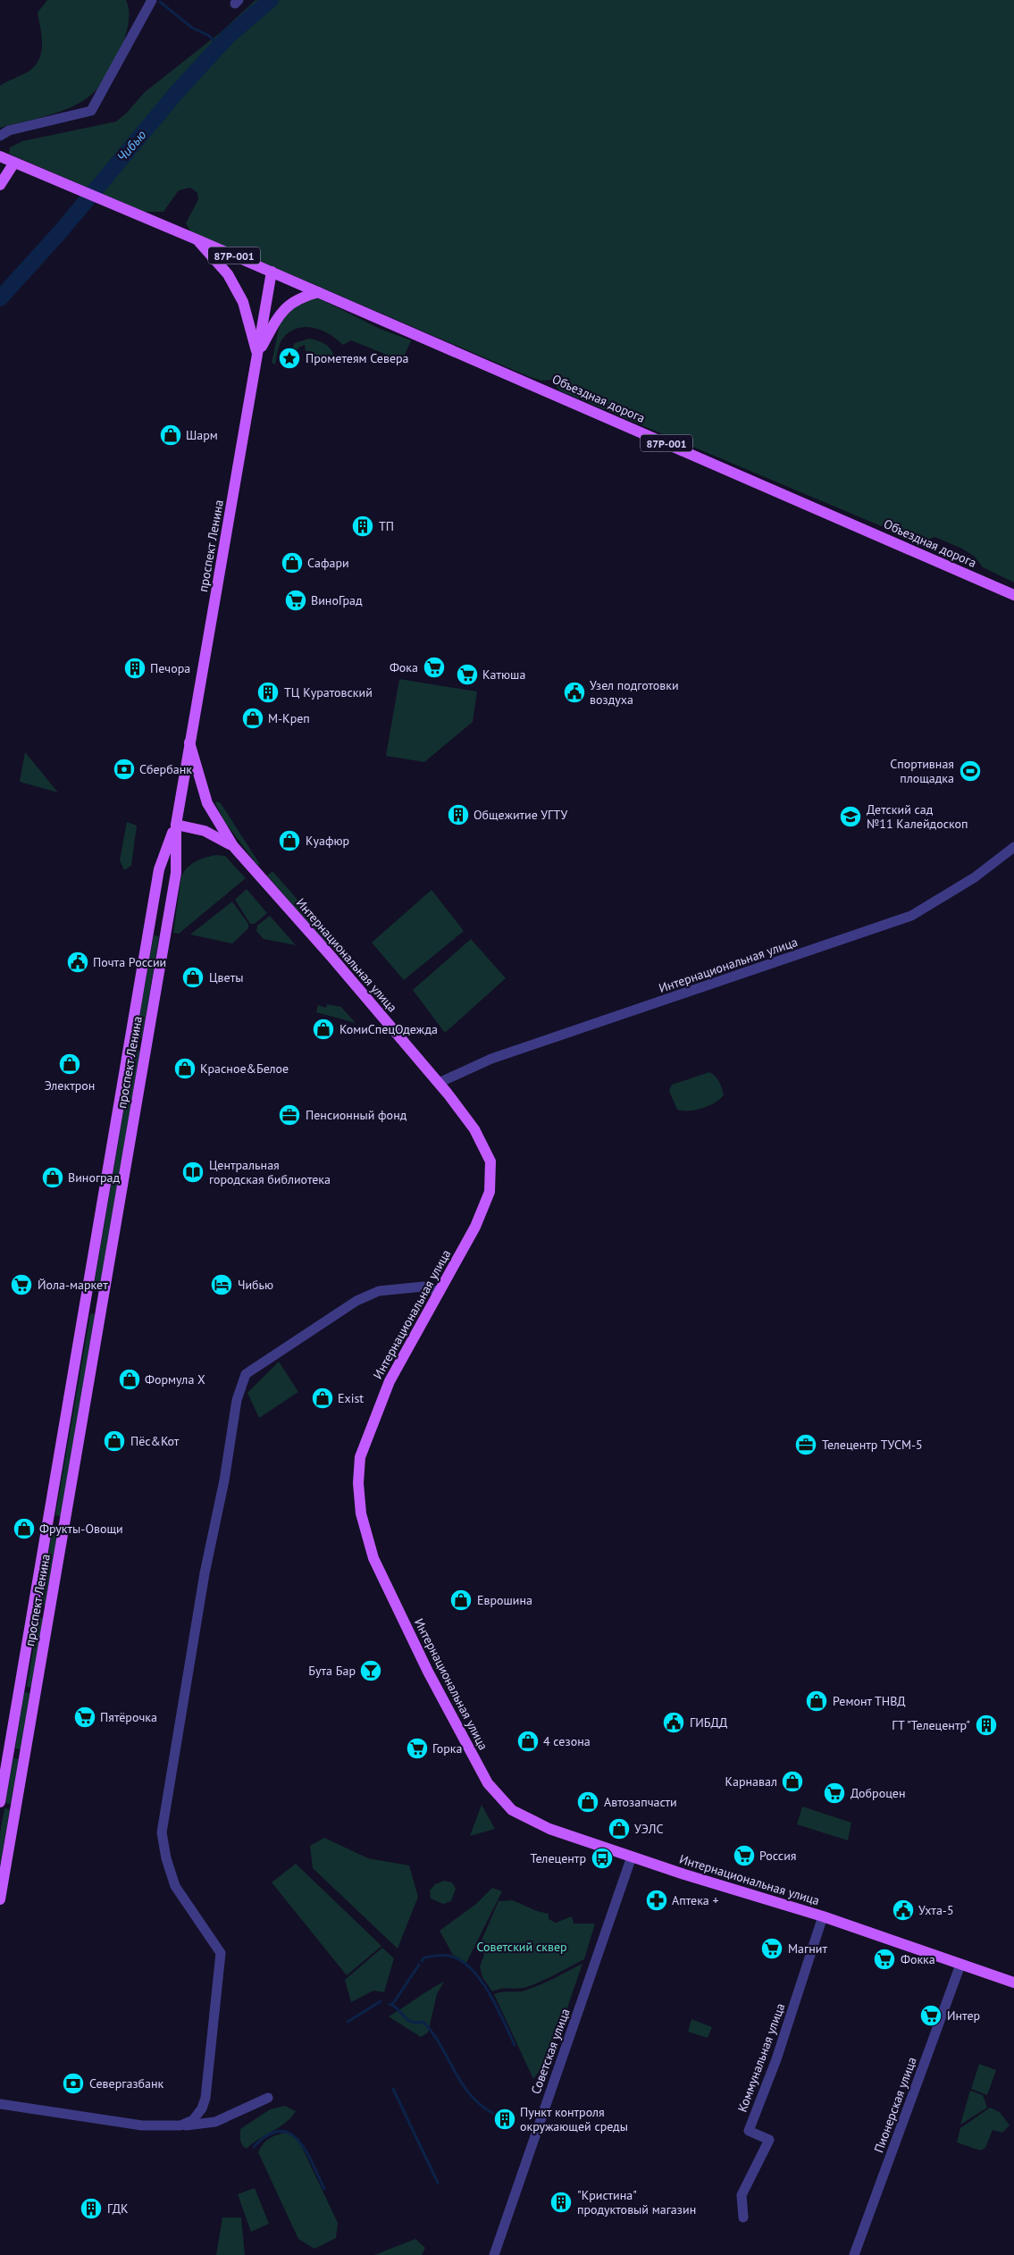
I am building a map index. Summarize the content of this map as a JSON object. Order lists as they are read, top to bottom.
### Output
{
  "streets": {
    "main road": [
      "87Р-001",
      "Объездная дорога",
      "проспект Ленина",
      "Интернациональная улица"
    ],
    "street": ["Советская улица", "Коммунальная улица", "Пионерская улица"]
  },
  "crossings": [
    ["87Р-001", "Объездная дорога"],
    ["87Р-001", "проспект Ленина"],
    ["проспект Ленина", "Интернациональная улица"],
    ["Интернациональная улица", "Советская улица"],
    ["Интернациональная улица", "Коммунальная улица"],
    ["Интернациональная улица", "Пионерская улица"]
  ],
  "water": ["Чибью"],
  "parks": ["Советский сквер"],
  "places": {
    "place": ["Прометеям Севера"],
    "shop": [
      "Шарм",
      "Сафари",
      "М-Креп",
      "Куафюр",
      "Цветы",
      "КомиСпецОдежда",
      "Электрон",
      "Красное&Белое",
      "Виноград",
      "Формула X",
      "Exist",
      "Пёс&Кот",
      "Фрукты-Овощи",
      "Еврошина",
      "Ремонт ТНВД",
      "4 сезона",
      "Карнавал",
      "Автозапчасти",
      "УЭЛС"
    ],
    "building": [
      "ТП",
      "Печора",
      "ТЦ Куратовский",
      "Общежитие УГТУ",
      "ГТ \"Телецентр\"",
      "Пункт контроля окружающей среды",
      "\"Кристина\" продуктовый магазин",
      "ГДК"
    ],
    "supermarket": [
      "ВиноГрад",
      "Фока",
      "Катюша",
      "Йола-маркет",
      "Пятёрочка",
      "Горка",
      "Доброцен",
      "Россия",
      "Магнит",
      "Фокка",
      "Интер"
    ],
    "public building": [
      "Узел подготовки воздуха",
      "Почта России",
      "ГИБДД",
      "Ухта-5"
    ],
    "bank": ["Сбербанк", "Севергазбанк"],
    "sports": ["Спортивная площадка"],
    "school or university": ["Детский сад №11 Калейдоскоп"],
    "office": ["Пенсионный фонд", "Телецентр ТУСМ-5"],
    "library": ["Центральная городская библиотека"],
    "hotel": ["Чибью"],
    "bar": ["Бута Бар"],
    "bus stop": ["Телецентр"],
    "pharmacy": ["Аптека +"]
  }
}
